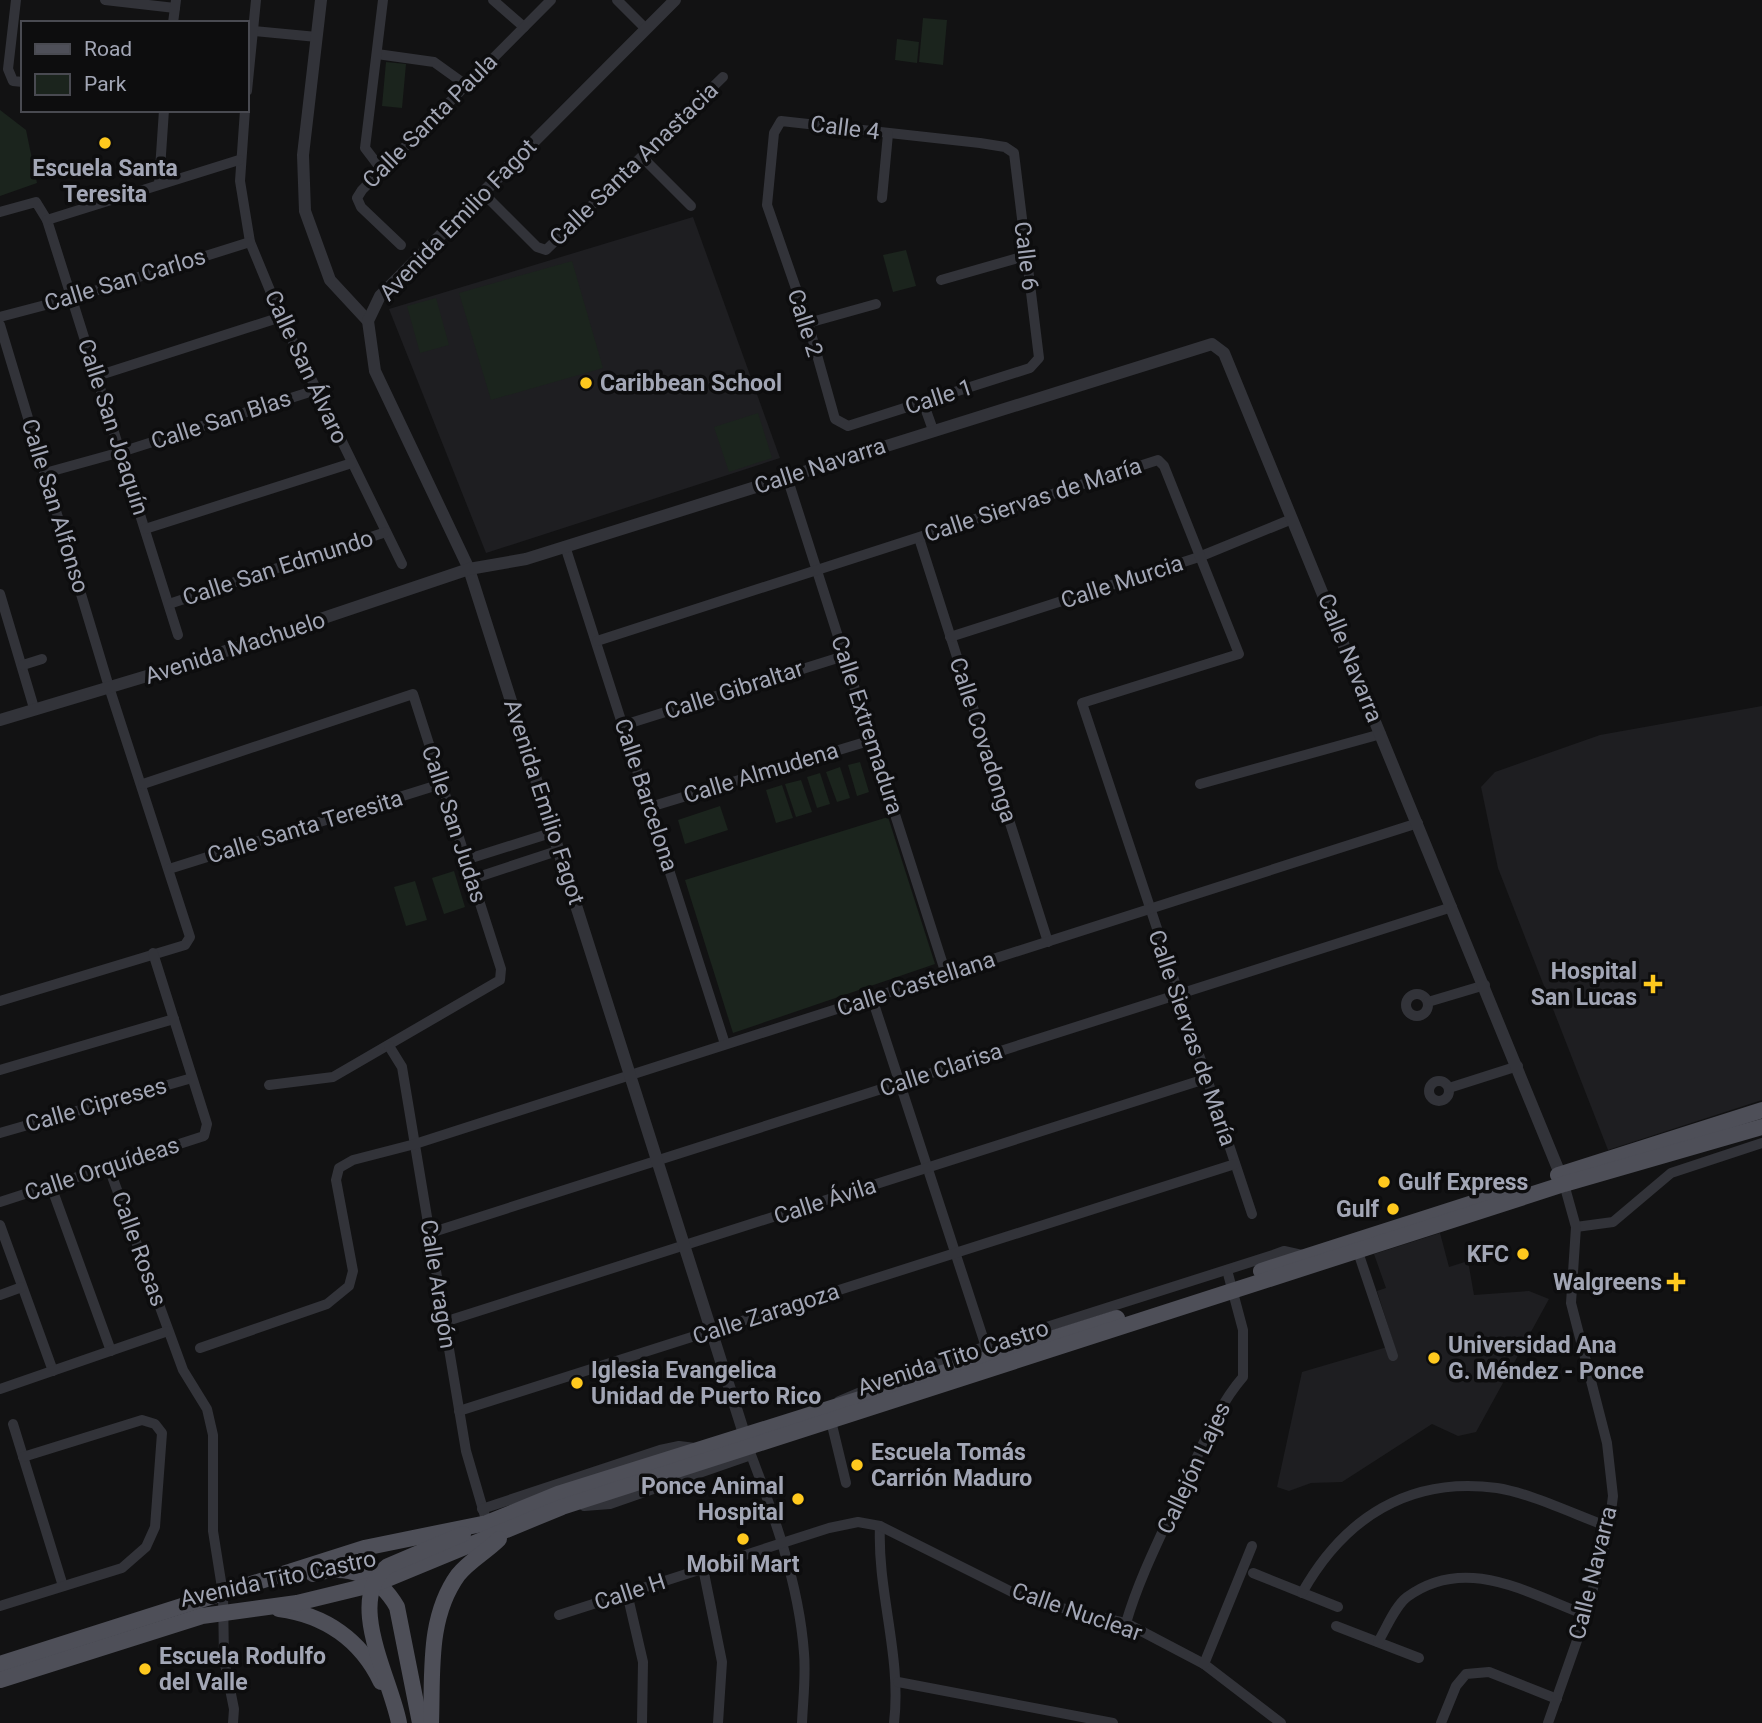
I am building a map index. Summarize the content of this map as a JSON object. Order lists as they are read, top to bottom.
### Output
{
  "streets": {
    "main road": ["Avenida Tito Castro"],
    "street": [
      "Calle Santa Paula",
      "Calle 4",
      "Calle Santa Anastacia",
      "Avenida Emilio Fagot",
      "Calle 6",
      "Calle San Carlos",
      "Calle 2",
      "Calle San Álvaro",
      "Calle 1",
      "Calle San Blas",
      "Calle San Joaquín",
      "Calle Navarra",
      "Calle Siervas de María",
      "Calle San Alfonso",
      "Calle San Edmundo",
      "Calle Murcia",
      "Avenida Machuelo",
      "Calle Gibraltar",
      "Calle Extremadura",
      "Calle Covadonga",
      "Calle Almudena",
      "Calle Barcelona",
      "Calle San Judas",
      "Calle Santa Teresita",
      "Calle Castellana",
      "Calle Clarisa",
      "Calle Cipreses",
      "Calle Orquídeas",
      "Calle Ávila",
      "Calle Rosas",
      "Calle Aragón",
      "Calle Zaragoza",
      "Callejón Lajes",
      "Calle H",
      "Calle Nuclear"
    ]
  },
  "crossings": [
    ["Calle 4", "Calle 6"],
    ["Calle 4", "Calle 2"],
    ["Calle Santa Anastacia", "Avenida Emilio Fagot"],
    ["Avenida Emilio Fagot", "Calle Navarra"],
    ["Avenida Emilio Fagot", "Avenida Machuelo"],
    ["Avenida Emilio Fagot", "Calle Castellana"],
    ["Avenida Emilio Fagot", "Calle Clarisa"],
    ["Avenida Emilio Fagot", "Calle Ávila"],
    ["Avenida Emilio Fagot", "Calle Zaragoza"],
    ["Avenida Emilio Fagot", "Avenida Tito Castro"],
    ["Avenida Emilio Fagot", "Calle H"],
    ["Avenida Emilio Fagot", "Calle Nuclear"],
    ["Calle 6", "Calle 1"],
    ["Calle San Carlos", "Calle San Álvaro"],
    ["Calle San Carlos", "Calle San Joaquín"],
    ["Calle 2", "Calle 1"],
    ["Calle San Álvaro", "Calle San Blas"],
    ["Calle San Álvaro", "Calle San Edmundo"],
    ["Calle San Blas", "Calle San Joaquín"],
    ["Calle San Blas", "Calle San Alfonso"],
    ["Calle San Joaquín", "Calle San Edmundo"],
    ["Calle Navarra", "Calle Murcia"],
    ["Calle Navarra", "Avenida Machuelo"],
    ["Calle Navarra", "Calle Extremadura"],
    ["Calle Navarra", "Calle Barcelona"],
    ["Calle Navarra", "Calle Castellana"],
    ["Calle Navarra", "Calle Clarisa"],
    ["Calle Navarra", "Avenida Tito Castro"],
    ["Calle Siervas de María", "Calle Murcia"],
    ["Calle Siervas de María", "Calle Extremadura"],
    ["Calle Siervas de María", "Calle Covadonga"],
    ["Calle Siervas de María", "Calle Barcelona"],
    ["Calle Siervas de María", "Calle Castellana"],
    ["Calle Siervas de María", "Calle Clarisa"],
    ["Calle Siervas de María", "Calle Ávila"],
    ["Calle Siervas de María", "Calle Zaragoza"],
    ["Calle San Alfonso", "Avenida Machuelo"],
    ["Calle San Alfonso", "Calle San Judas"],
    ["Calle San Alfonso", "Calle Santa Teresita"],
    ["Calle Murcia", "Calle Covadonga"],
    ["Calle Gibraltar", "Calle Extremadura"],
    ["Calle Gibraltar", "Calle Barcelona"],
    ["Calle Extremadura", "Calle Almudena"],
    ["Calle Extremadura", "Calle Castellana"],
    ["Calle Covadonga", "Calle Castellana"],
    ["Calle Almudena", "Calle Barcelona"],
    ["Calle Barcelona", "Calle Castellana"],
    ["Calle San Judas", "Calle Santa Teresita"],
    ["Calle San Judas", "Calle Aragón"],
    ["Calle Castellana", "Calle Aragón"],
    ["Calle Clarisa", "Calle Aragón"],
    ["Calle Cipreses", "Calle Orquídeas"],
    ["Calle Orquídeas", "Calle Rosas"],
    ["Calle Ávila", "Calle Aragón"],
    ["Calle Rosas", "Avenida Tito Castro"],
    ["Calle Aragón", "Calle Zaragoza"],
    ["Calle Aragón", "Avenida Tito Castro"],
    ["Avenida Tito Castro", "Callejón Lajes"],
    ["Callejón Lajes", "Calle Nuclear"],
    ["Calle H", "Calle Nuclear"]
  ],
  "places": {
    "other": [
      "Escuela Santa Teresita",
      "Caribbean School",
      "Gulf Express",
      "Gulf",
      "KFC",
      "Universidad Ana G. Méndez - Ponce",
      "Iglesia Evangelica Unidad de Puerto Rico",
      "Escuela Tomás Carrión Maduro",
      "Ponce Animal Hospital",
      "Mobil Mart",
      "Escuela Rodulfo del Valle"
    ],
    "health": ["Hospital San Lucas", "Walgreens"]
  },
  "legend": ["Road", "Park"]
}
